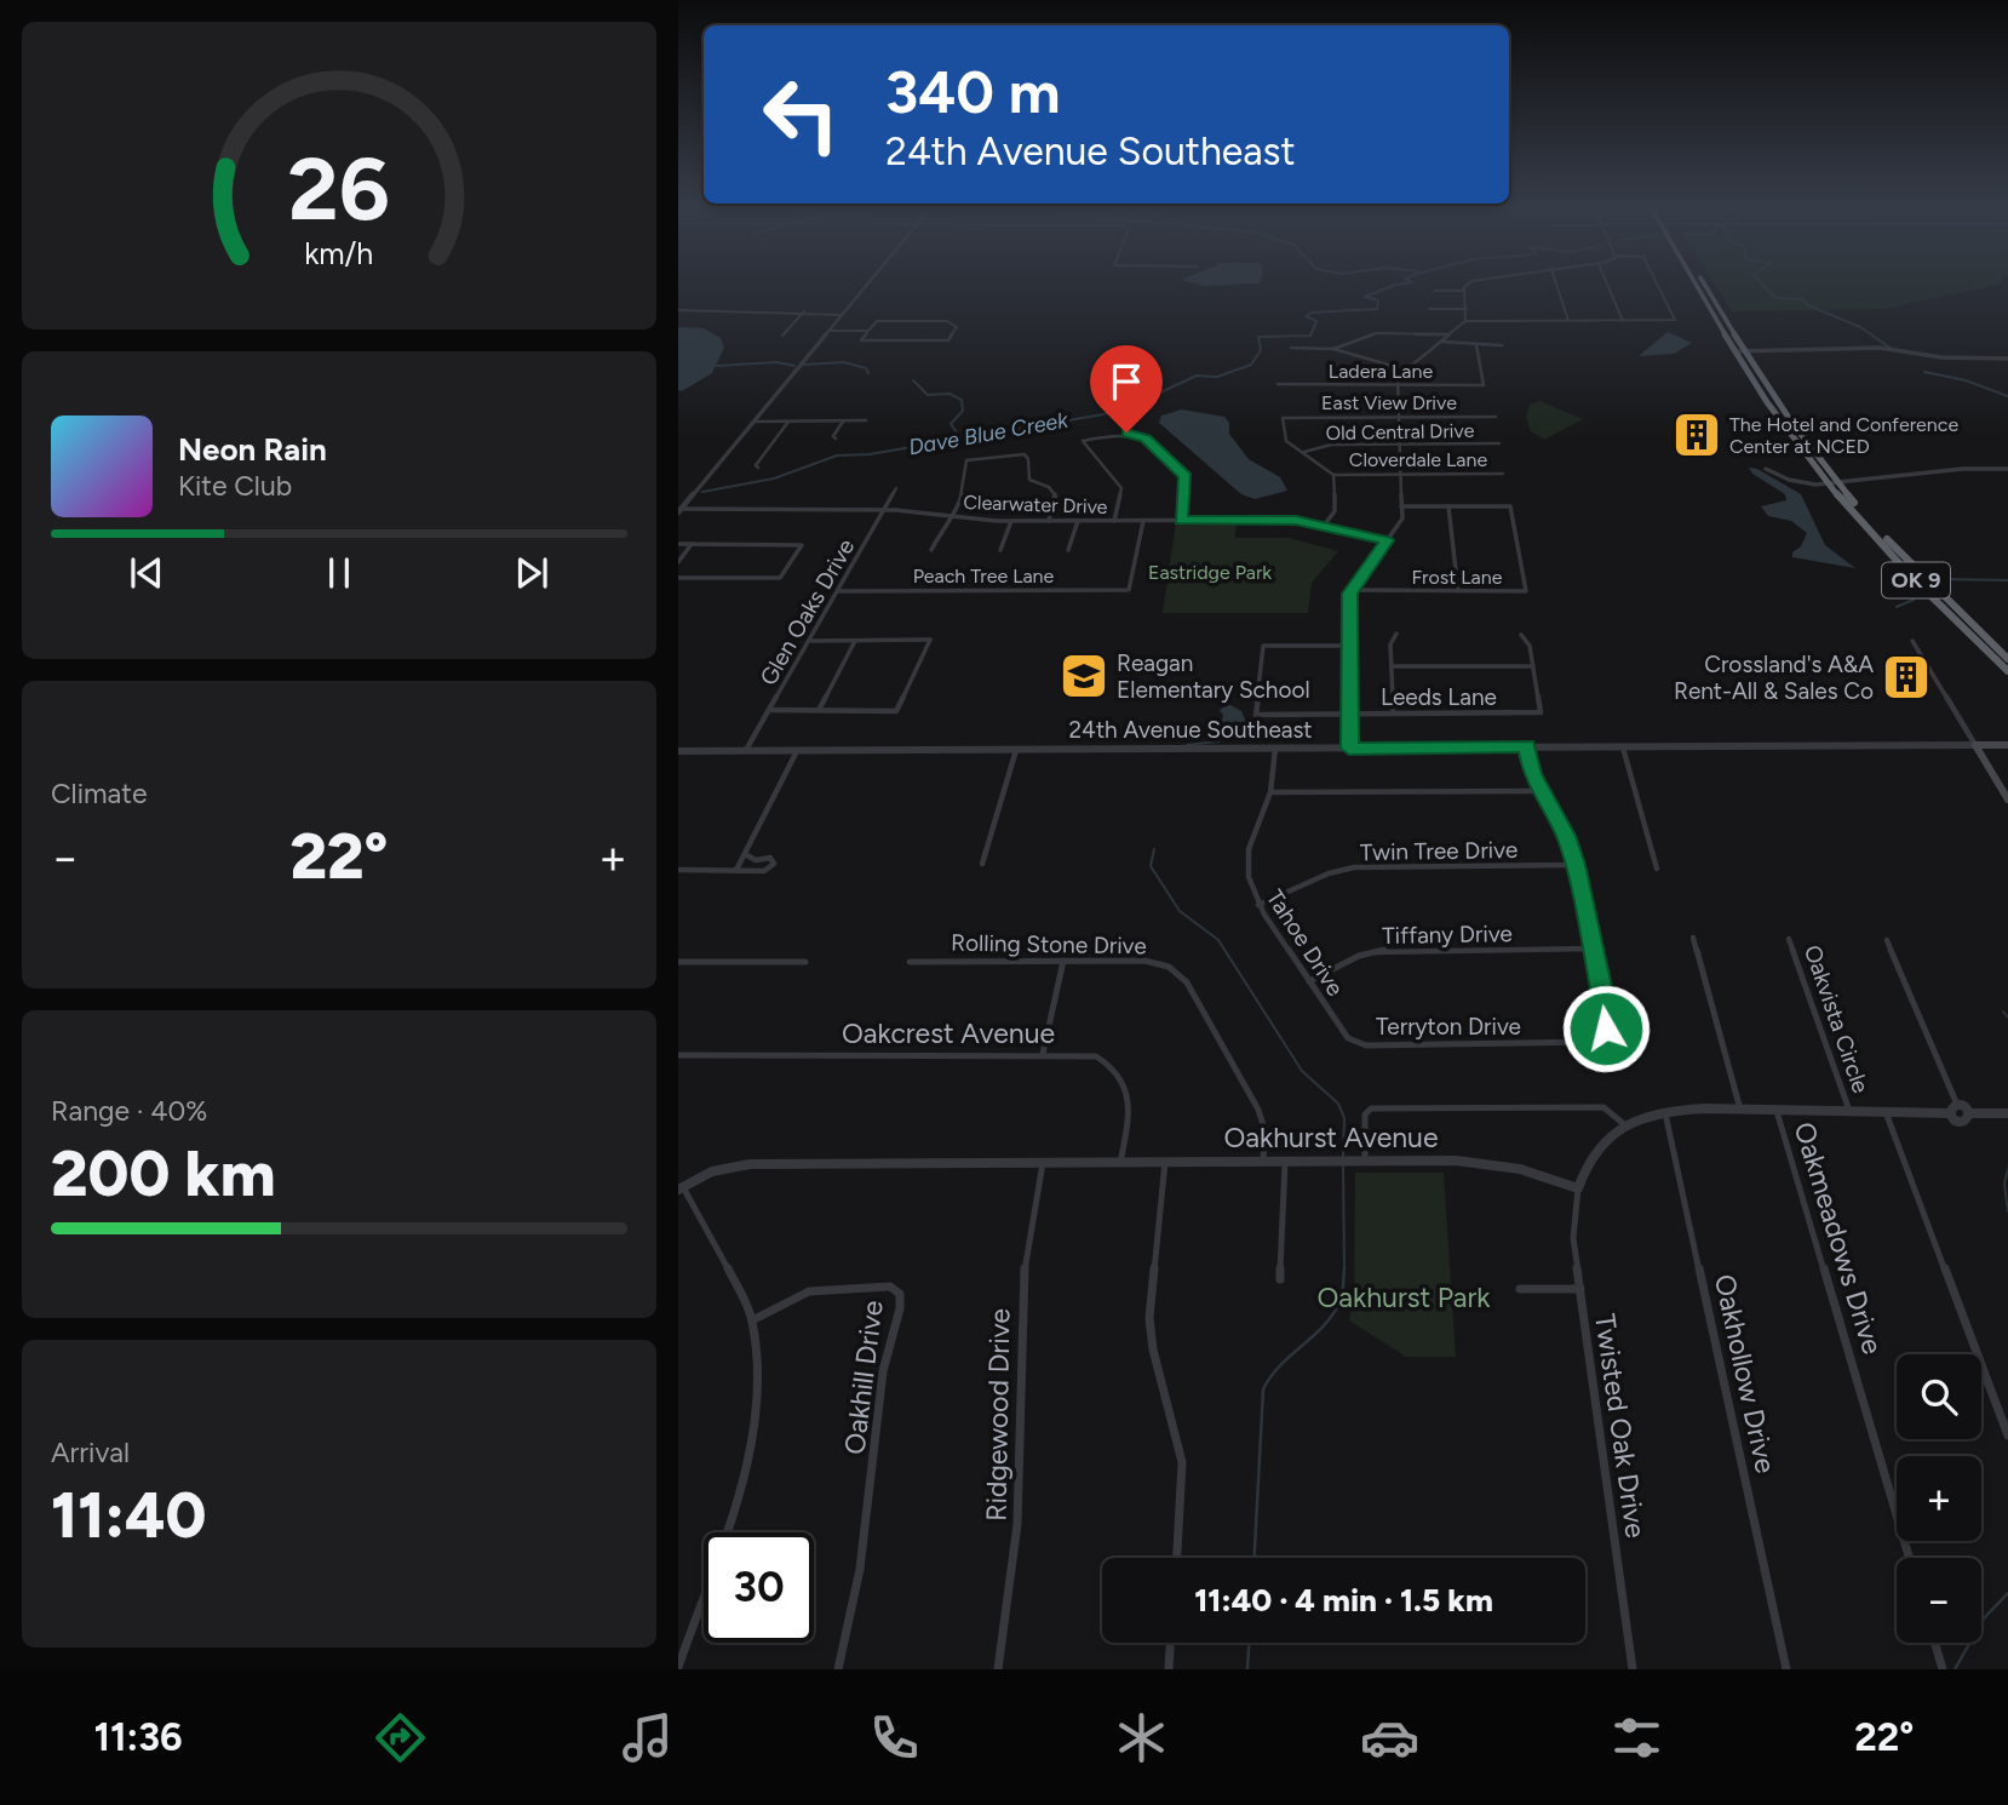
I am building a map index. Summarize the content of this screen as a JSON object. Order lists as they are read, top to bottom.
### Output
{
  "streets": {
    "highway": ["OK 9"],
    "main road": ["24th Avenue Southeast"],
    "street": [
      "Ladera Lane",
      "East View Drive",
      "Old Central Drive",
      "Cloverdale Lane",
      "Clearwater Drive",
      "Peach Tree Lane",
      "Frost Lane",
      "Glen Oaks Drive",
      "Leeds Lane",
      "Twin Tree Drive",
      "Tiffany Drive",
      "Tahoe Drive",
      "Rolling Stone Drive",
      "Oakvista Circle",
      "Terryton Drive",
      "Oakcrest Avenue",
      "Oakhurst Avenue",
      "Oakmeadows Drive",
      "Oakhollow Drive",
      "Oakhill Drive",
      "Ridgewood Drive",
      "Twisted Oak Drive"
    ]
  },
  "crossings": [
    ["East View Drive", "Old Central Drive"],
    ["Clearwater Drive", "Peach Tree Lane"],
    ["Clearwater Drive", "Glen Oaks Drive"],
    ["Peach Tree Lane", "Glen Oaks Drive"],
    ["Glen Oaks Drive", "24th Avenue Southeast"],
    ["24th Avenue Southeast", "Tahoe Drive"],
    ["Twin Tree Drive", "Tahoe Drive"],
    ["Tiffany Drive", "Tahoe Drive"],
    ["Tiffany Drive", "Terryton Drive"],
    ["Tahoe Drive", "Terryton Drive"],
    ["Rolling Stone Drive", "Oakhurst Avenue"],
    ["Oakcrest Avenue", "Oakhurst Avenue"],
    ["Oakhurst Avenue", "Ridgewood Drive"],
    ["Oakhurst Avenue", "Twisted Oak Drive"]
  ],
  "water": ["Dave Blue Creek"],
  "parks": ["Eastridge Park", "Oakhurst Park"],
  "places": {
    "building": ["The Hotel and Conference Center at NCED", "Crossland's A&A Rent-All & Sales Co"],
    "school or university": ["Reagan Elementary School"]
  },
  "page": {
    "turn": ["340 m", "24th Avenue Southeast"],
    "song": ["Neon Rain", "Kite Club"],
    "tile": [
      "Climate",
      ["Range · 40%", "200 km"],
      ["Arrival", "11:40"]
    ],
    "heat": ["−", "22°", "+"],
    "map_buttons": ["+", "−"],
    "limit": "30",
    "trip": "11:40 · 4 min · 1.5 km",
    "tabs": ["11:36", "22°"],
    "gauge": ["26", "km/h"]
  }
}
